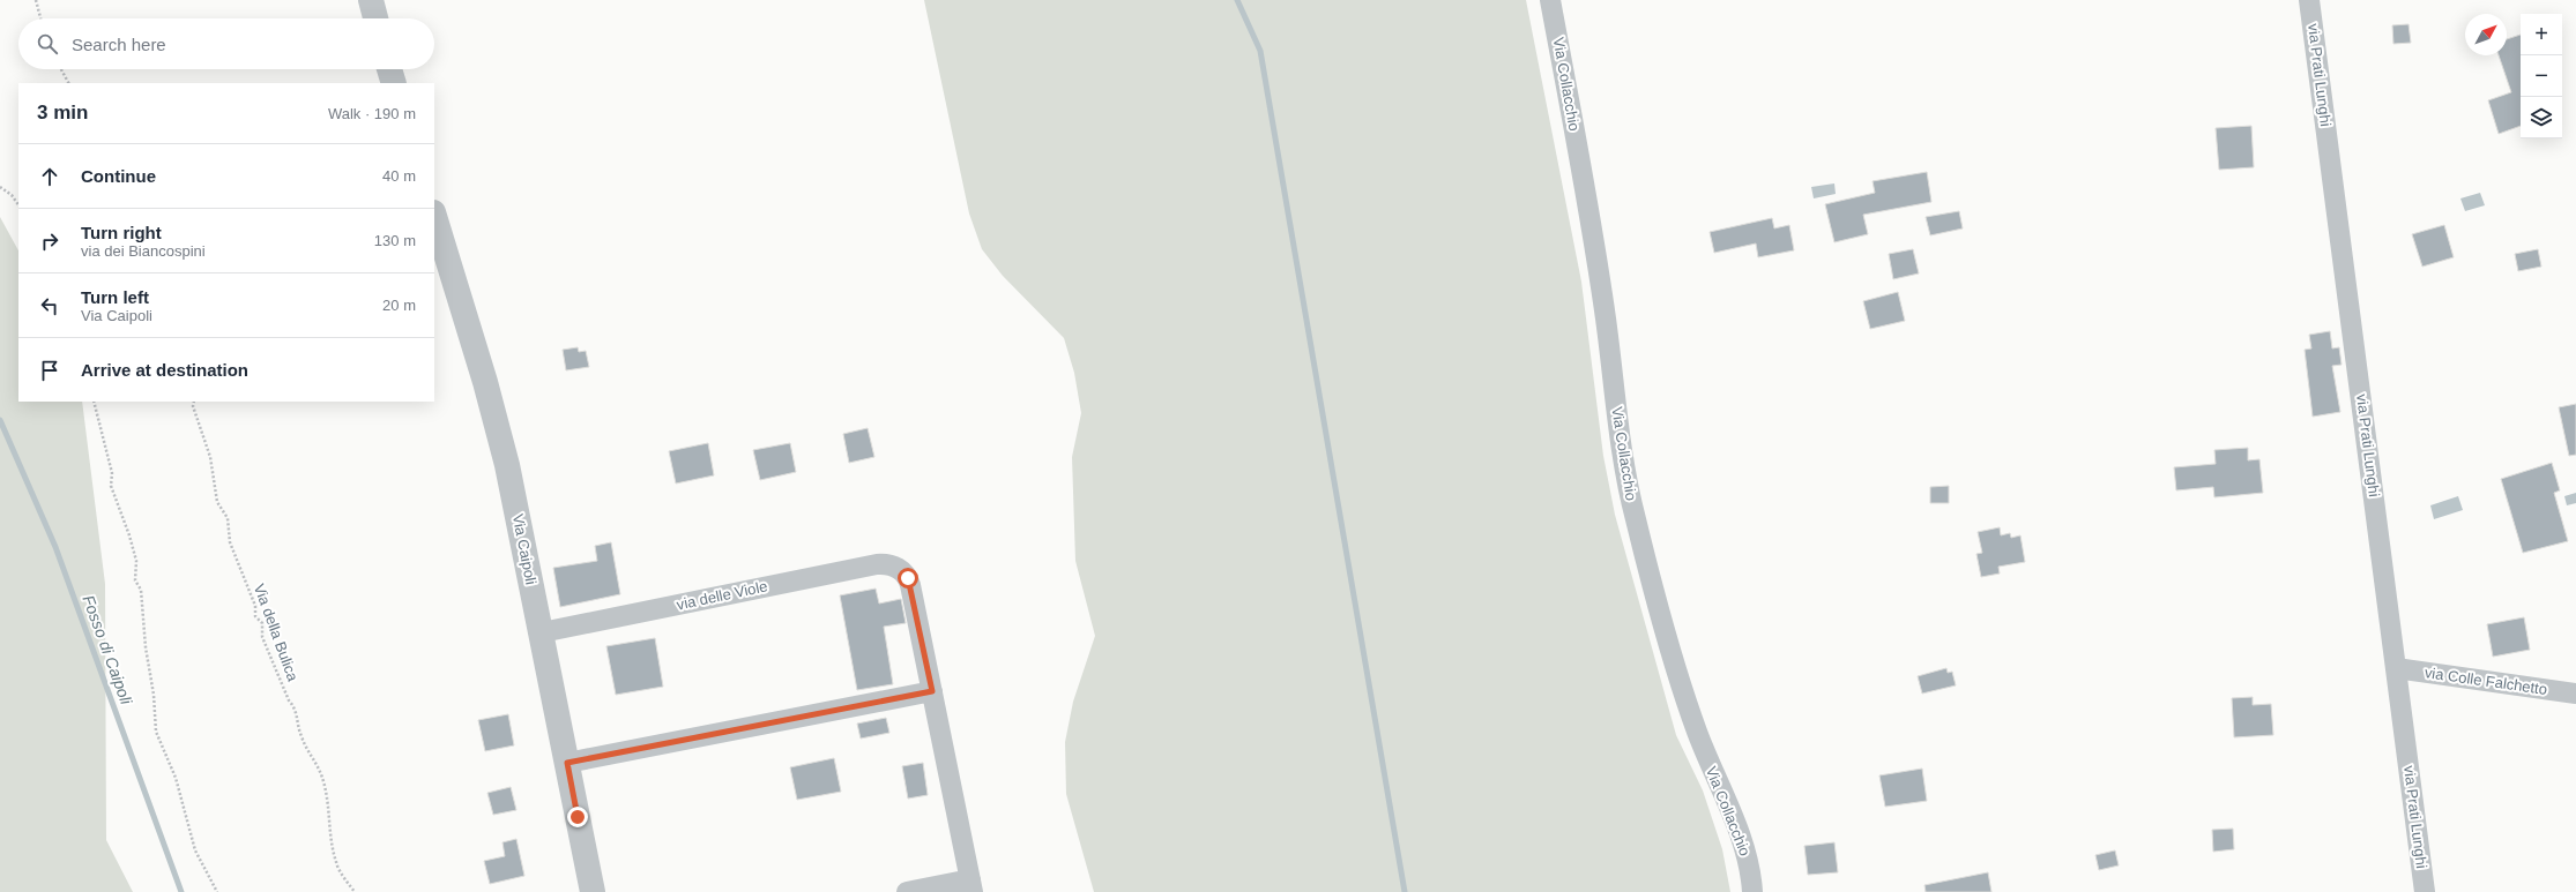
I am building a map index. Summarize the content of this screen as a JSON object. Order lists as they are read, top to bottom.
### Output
{
  "streets": {
    "street": [
      "via Prati Lunghi",
      "Via Collacchio",
      "Via Caipoli",
      "via delle Viole",
      "via Colle Falchetto"
    ],
    "path": ["Via della Bulica"]
  },
  "crossings": [
    ["via Prati Lunghi", "via Colle Falchetto"],
    ["Via Caipoli", "via delle Viole"]
  ],
  "water": ["Fosso di Caipoli"],
  "north": "top right",
  "page": {
    "map_buttons": ["+", "−"],
    "search": "Search here",
    "heading": ["3 min", "Walk · 190 m"],
    "list": [
      ["Continue", "40 m"],
      ["Turn right", "via dei Biancospini", "130 m"],
      ["Turn left", "Via Caipoli", "20 m"],
      "Arrive at destination"
    ]
  }
}
